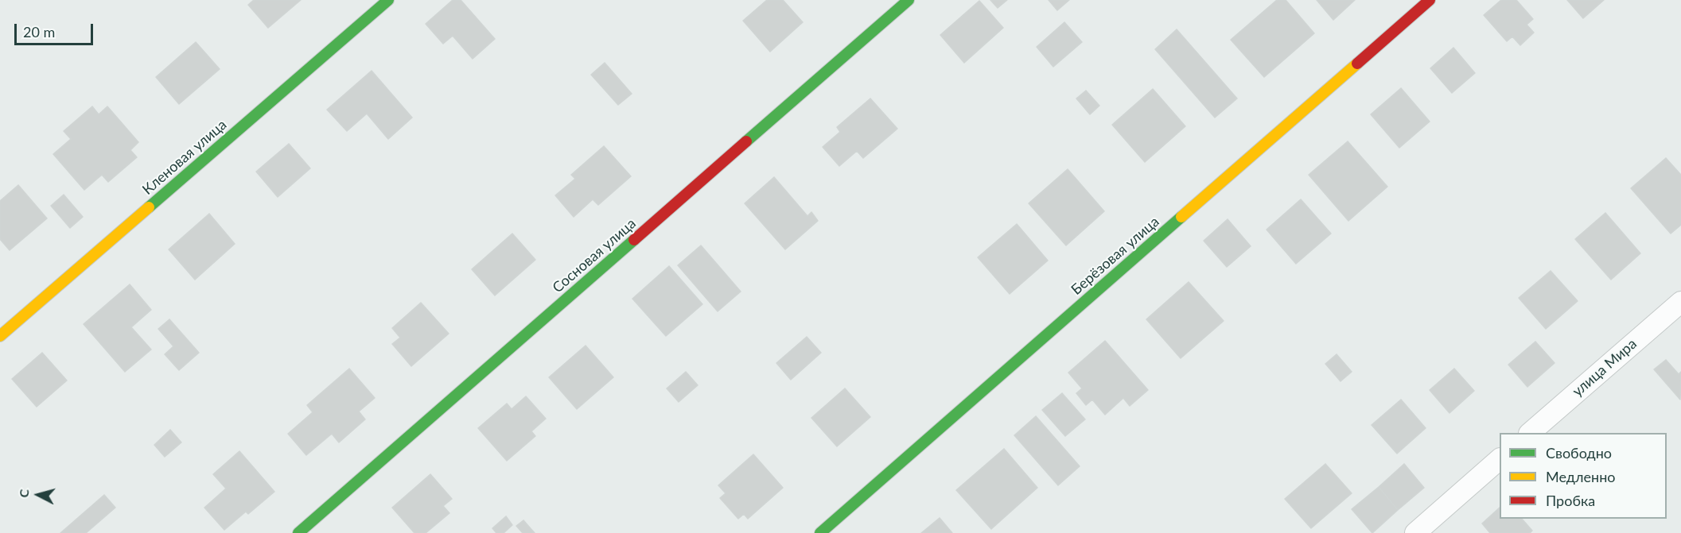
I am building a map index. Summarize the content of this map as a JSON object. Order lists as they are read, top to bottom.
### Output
{
  "streets": {
    "street": [
      "Кленовая улица",
      "Сосновая улица",
      "Берёзовая улица",
      "улица Мира"
    ]
  },
  "legend": ["Свободно", "Медленно", "Пробка"],
  "scale_bar": "20 m",
  "north": "left"
}
